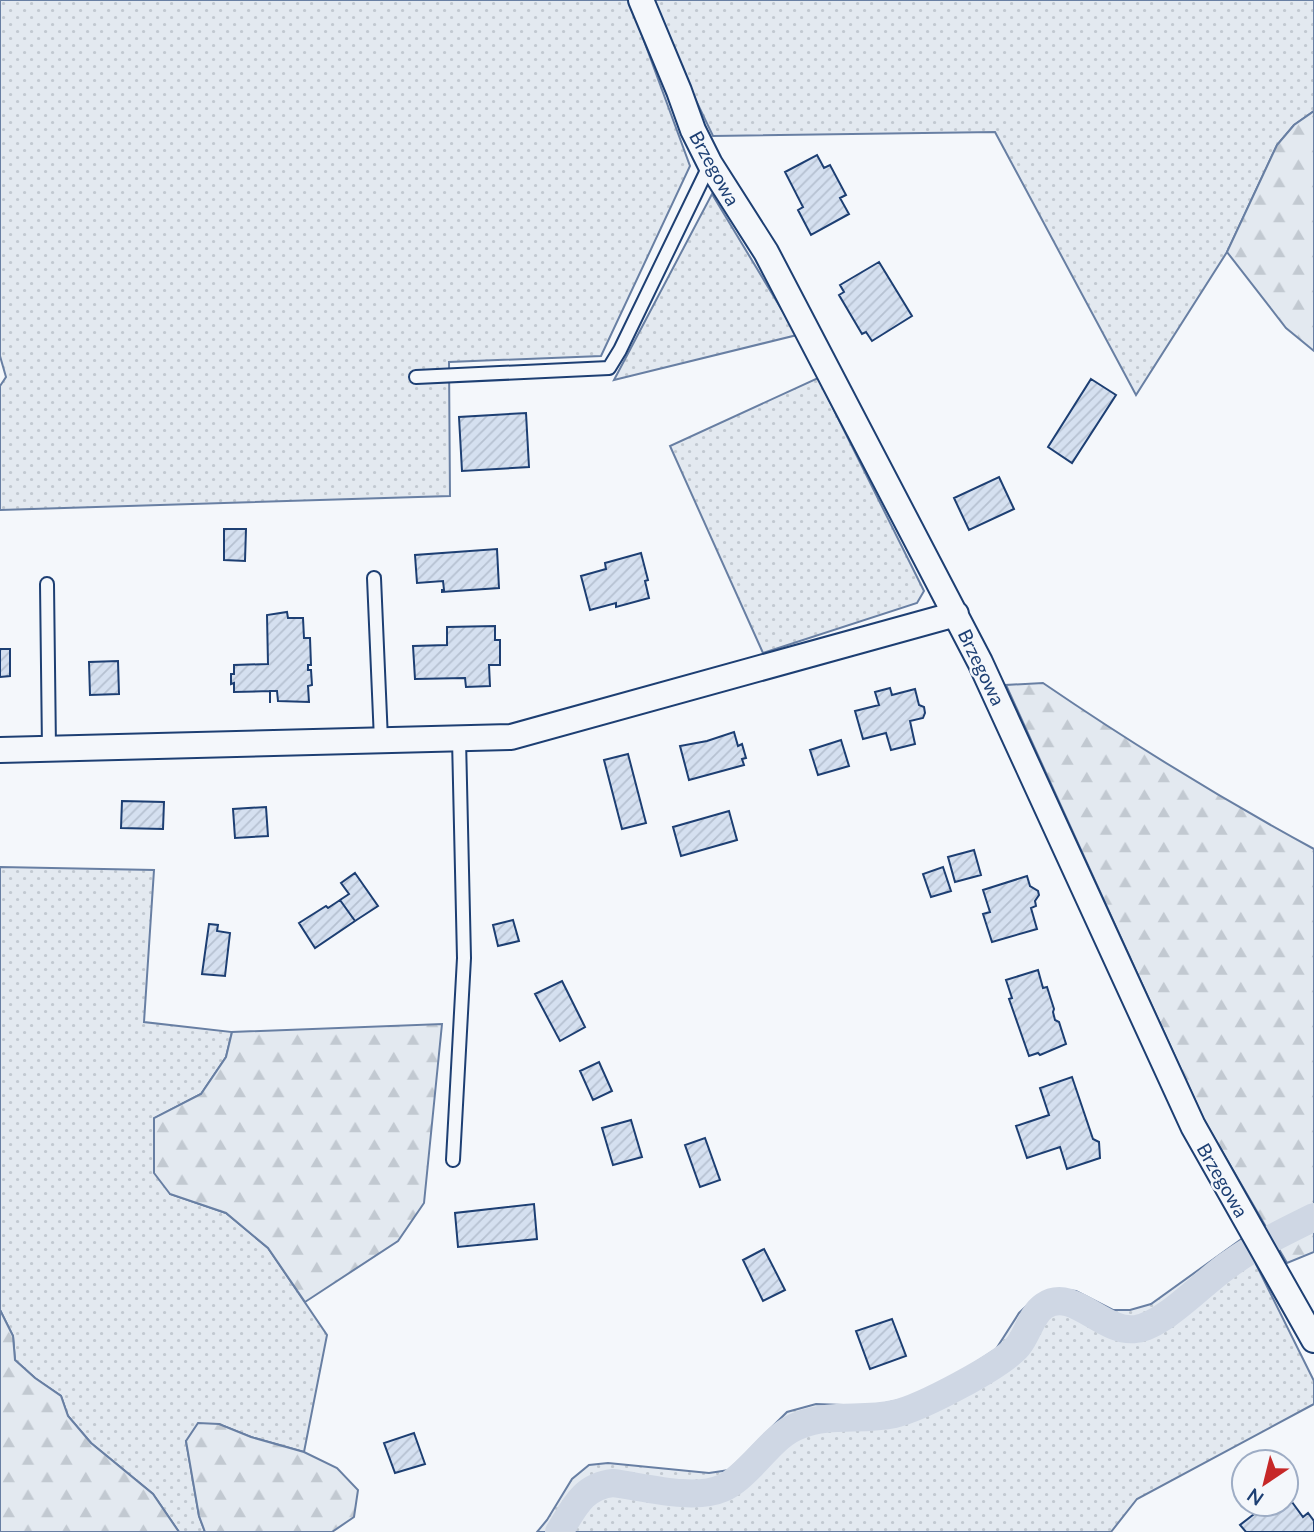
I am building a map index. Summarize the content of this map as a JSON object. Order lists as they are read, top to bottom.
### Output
{
  "streets": {
    "street": ["Brzegowa"]
  },
  "north": "bottom left"
}
